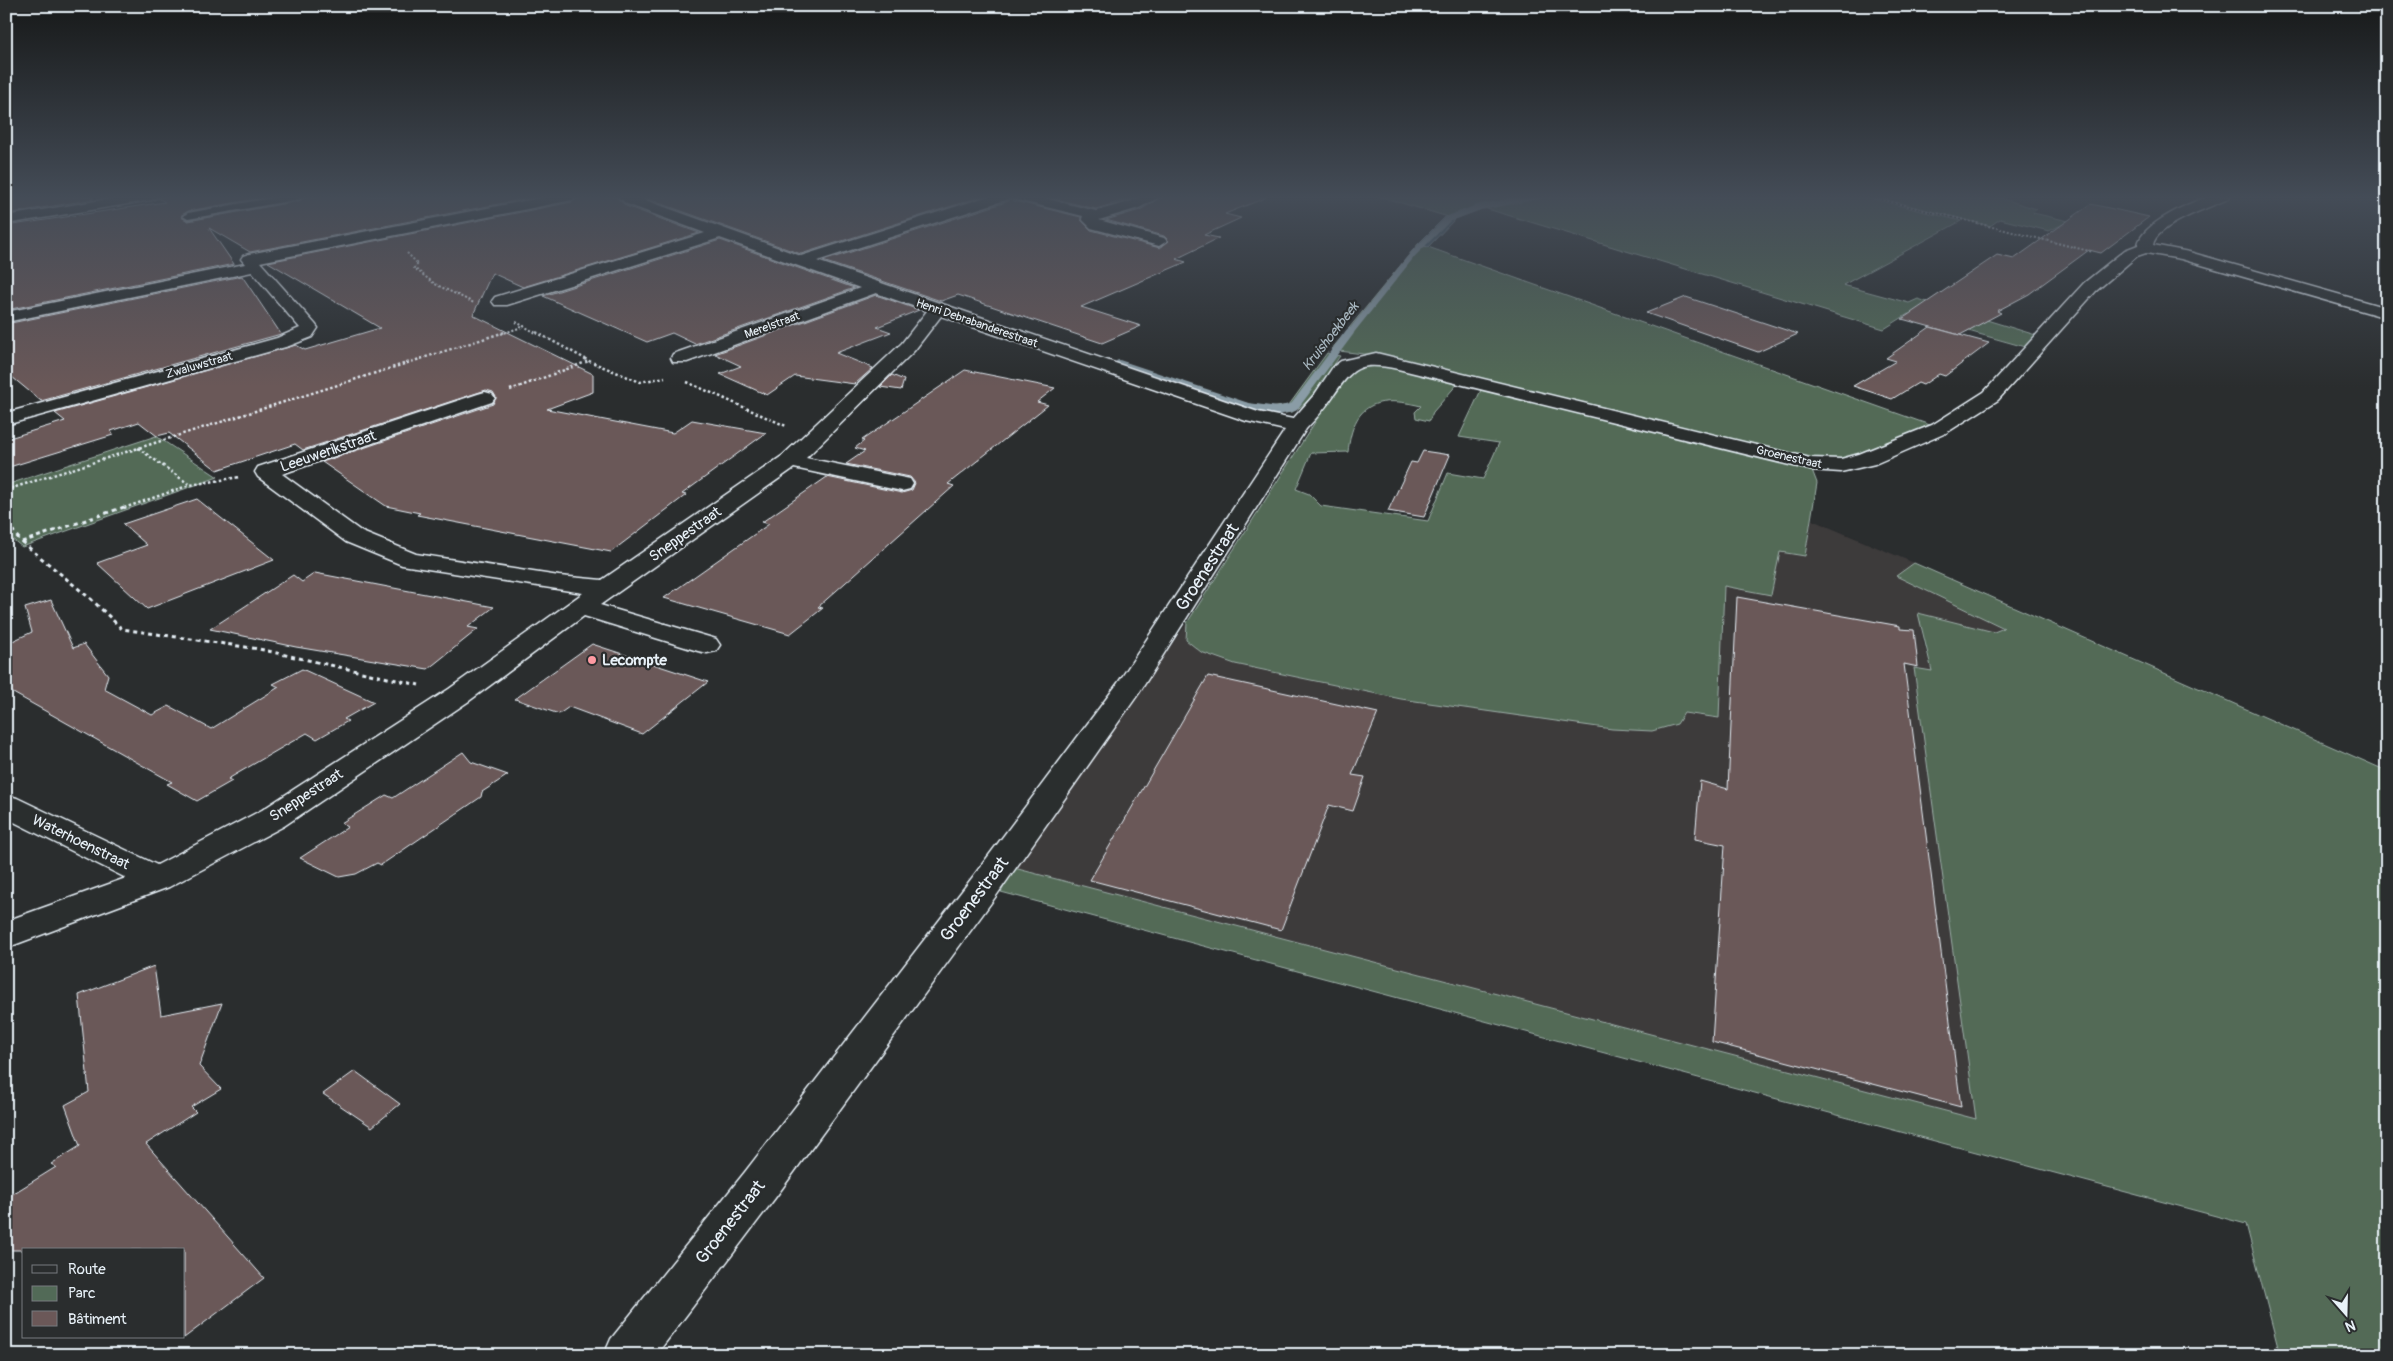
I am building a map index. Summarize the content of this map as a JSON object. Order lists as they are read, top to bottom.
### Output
{
  "streets": {
    "street": [
      "Henri Debrabanderestraat",
      "Merelstraat",
      "Zwaluwstraat",
      "Leeuwerikstraat",
      "Groenestraat",
      "Sneppestraat",
      "Waterhoenstraat"
    ]
  },
  "crossings": [
    ["Henri Debrabanderestraat", "Merelstraat"],
    ["Henri Debrabanderestraat", "Groenestraat"],
    ["Henri Debrabanderestraat", "Sneppestraat"],
    ["Leeuwerikstraat", "Sneppestraat"],
    ["Sneppestraat", "Waterhoenstraat"]
  ],
  "water": ["Kruishoekbeek"],
  "places": ["Lecompte"],
  "legend": ["Route", "Parc", "Bâtiment"],
  "north": "bottom"
}
